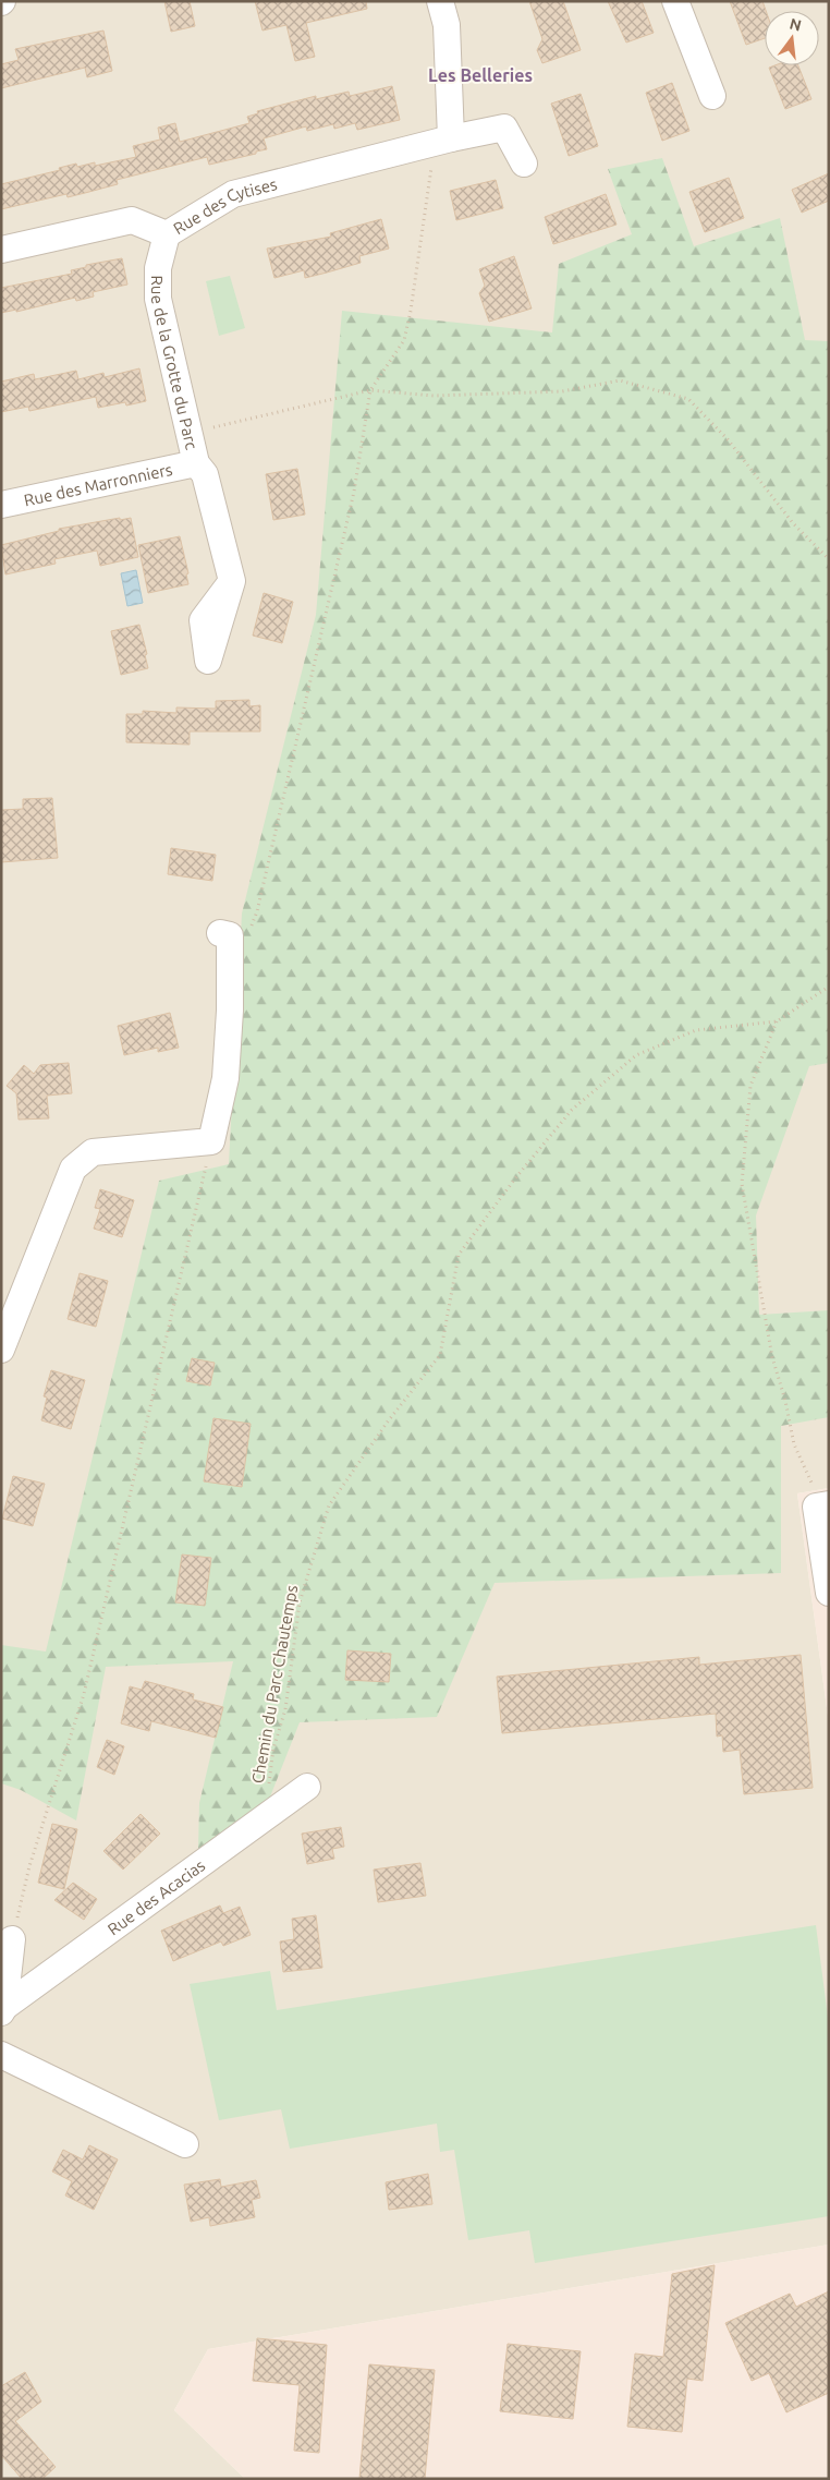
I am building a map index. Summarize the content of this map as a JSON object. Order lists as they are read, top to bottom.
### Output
{
  "streets": {
    "street": [
      "Rue des Cytises",
      "Rue de la Grotte du Parc",
      "Rue des Marronniers",
      "Rue des Acacias"
    ],
    "path": ["Chemin du Parc Chautemps"]
  },
  "crossings": [
    ["Rue des Cytises", "Rue de la Grotte du Parc"],
    ["Rue de la Grotte du Parc", "Rue des Marronniers"],
    ["Chemin du Parc Chautemps", "Rue des Acacias"]
  ],
  "districts": ["Les Belleries"],
  "north": "top"
}
